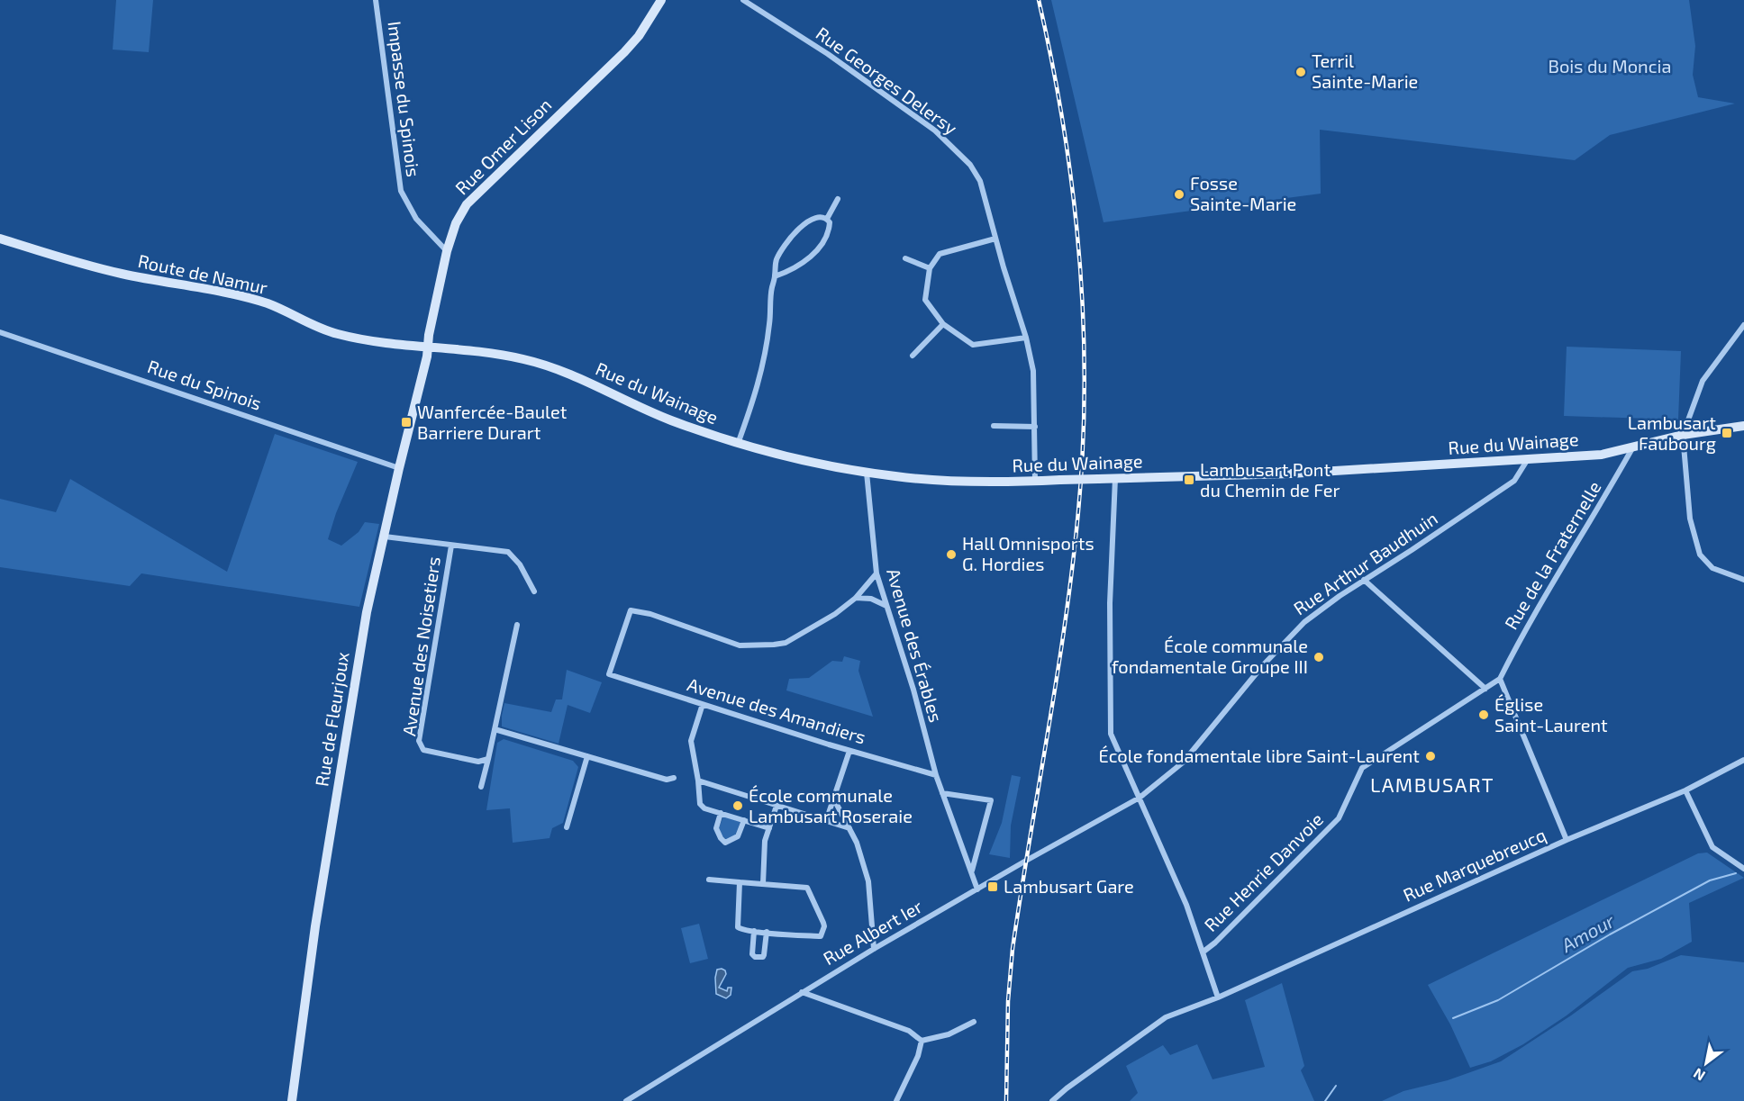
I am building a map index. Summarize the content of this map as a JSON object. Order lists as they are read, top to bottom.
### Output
{
  "streets": {
    "main road": [
      "Rue Omer Lison",
      "Route de Namur",
      "Rue du Wainage",
      "Rue de Fleurjoux"
    ],
    "street": [
      "Rue Georges Delersy",
      "Impasse du Spinois",
      "Rue du Spinois",
      "Rue de la Fraternelle",
      "Rue Arthur Baudhuin",
      "Avenue des Érables",
      "Avenue des Noisetiers",
      "Avenue des Amandiers",
      "Rue Marquebreucq",
      "Rue Henrie Danvoie",
      "Rue Albert Ier"
    ]
  },
  "crossings": [
    ["Rue Georges Delersy", "Rue du Wainage"],
    ["Impasse du Spinois", "Rue Omer Lison"],
    ["Rue Omer Lison", "Route de Namur"],
    ["Rue Omer Lison", "Rue du Wainage"],
    ["Rue Omer Lison", "Rue de Fleurjoux"],
    ["Route de Namur", "Rue du Wainage"],
    ["Route de Namur", "Rue de Fleurjoux"],
    ["Rue du Spinois", "Rue de Fleurjoux"],
    ["Rue du Wainage", "Rue de la Fraternelle"],
    ["Rue du Wainage", "Rue Arthur Baudhuin"],
    ["Rue du Wainage", "Avenue des Érables"],
    ["Rue du Wainage", "Rue de Fleurjoux"],
    ["Rue de la Fraternelle", "Rue Henrie Danvoie"],
    ["Rue Arthur Baudhuin", "Rue Albert Ier"],
    ["Avenue des Érables", "Avenue des Amandiers"],
    ["Avenue des Érables", "Rue Albert Ier"],
    ["Avenue des Noisetiers", "Rue de Fleurjoux"]
  ],
  "districts": ["LAMBUSART"],
  "water": ["Amour"],
  "parks": ["Bois du Moncia"],
  "places": {
    "other": [
      "Terril Sainte-Marie",
      "Fosse Sainte-Marie",
      "Hall Omnisports G. Hordies",
      "École communale fondamentale Groupe III",
      "Église Saint-Laurent",
      "École fondamentale libre Saint-Laurent",
      "École communale Lambusart Roseraie"
    ],
    "transit": [
      "Wanfercée-Baulet Barriere Durart",
      "Lambusart Faubourg",
      "Lambusart Pont du Chemin de Fer",
      "Lambusart Gare"
    ]
  },
  "north": "bottom left"
}
